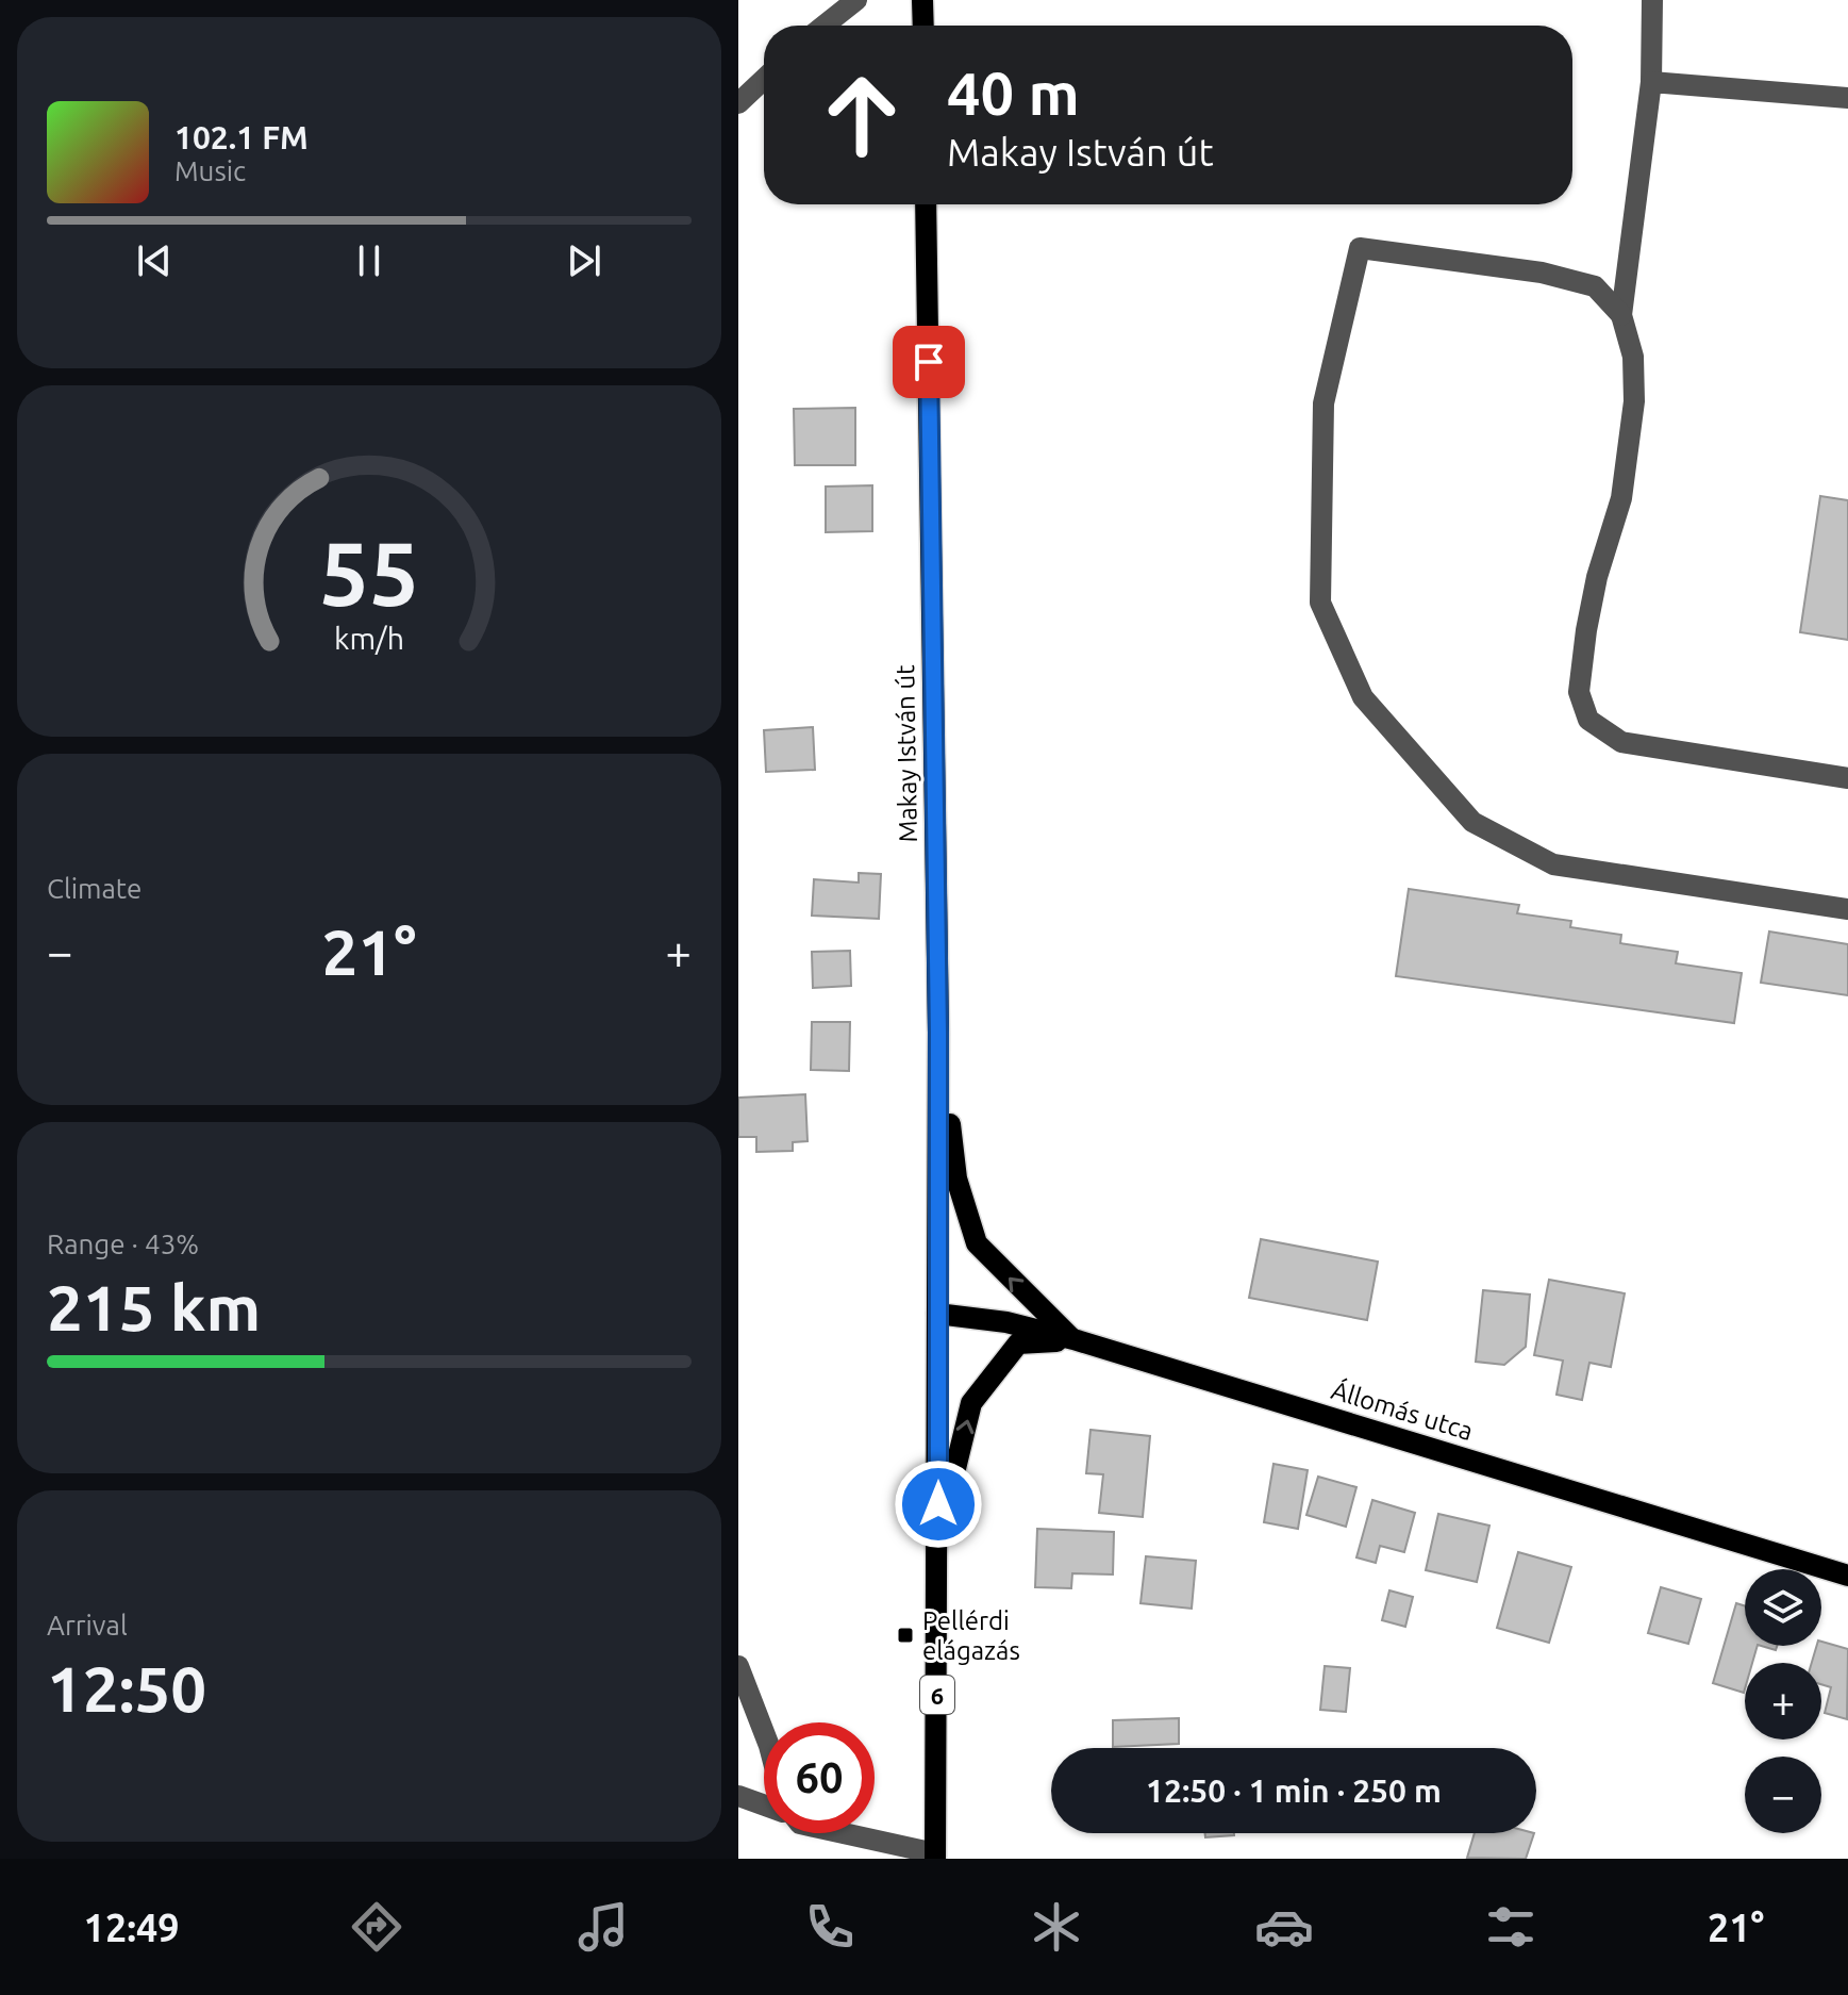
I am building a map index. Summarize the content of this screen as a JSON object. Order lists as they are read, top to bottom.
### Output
{
  "streets": {
    "main road": ["Makay István út", "Állomás utca", "6"]
  },
  "crossings": [
    ["Makay István út", "Állomás utca"],
    ["Makay István út", "6"],
    ["Állomás utca", "6"]
  ],
  "places": {
    "transit": ["Pellérdi elágazás"]
  },
  "page": {
    "turn": ["40 m", "Makay István út"],
    "song": ["102.1 FM", "Music"],
    "tile": [
      "Climate",
      ["Range · 43%", "215 km"],
      ["Arrival", "12:50"]
    ],
    "heat": ["−", "21°", "+"],
    "map_buttons": ["+", "−"],
    "limit": "60",
    "trip": "12:50 · 1 min · 250 m",
    "tabs": ["12:49", "21°"],
    "gauge": ["55", "km/h"]
  }
}
